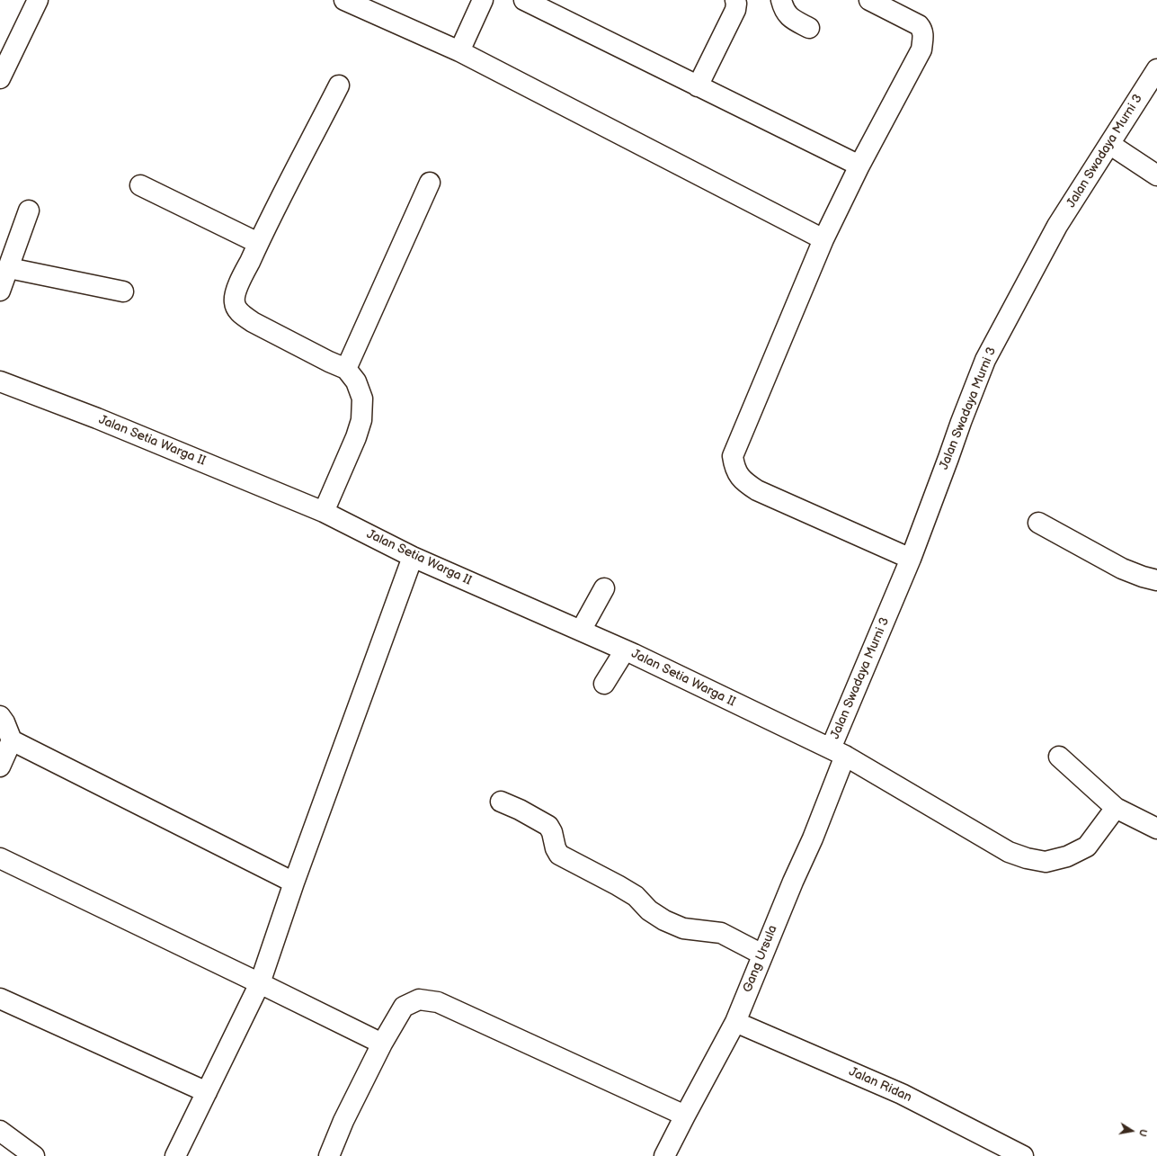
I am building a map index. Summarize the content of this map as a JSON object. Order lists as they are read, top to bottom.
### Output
{
  "streets": {
    "street": [
      "Jalan Swadaya Murni 3",
      "Jalan Setia Warga II",
      "Gang Ursula",
      "Jalan Ridan"
    ]
  },
  "crossings": [
    ["Jalan Swadaya Murni 3", "Jalan Setia Warga II"],
    ["Jalan Swadaya Murni 3", "Gang Ursula"],
    ["Jalan Setia Warga II", "Gang Ursula"],
    ["Gang Ursula", "Jalan Ridan"]
  ],
  "north": "right"
}
